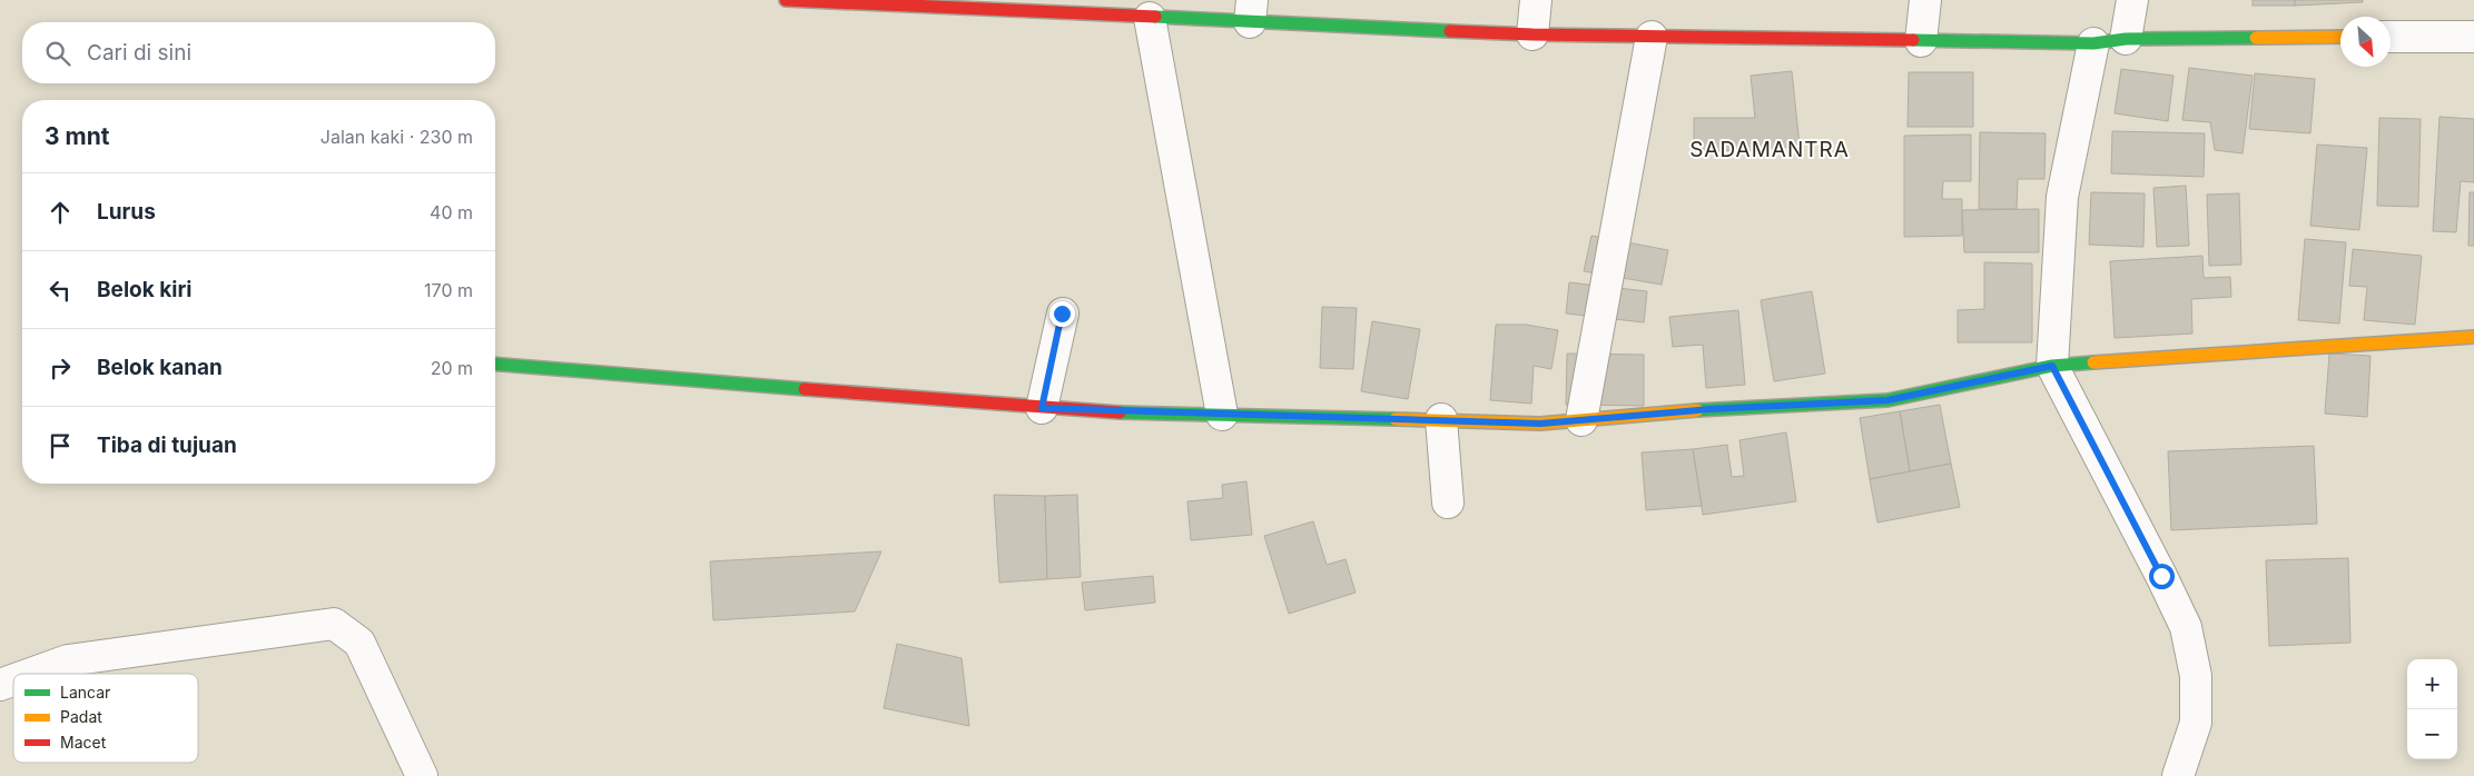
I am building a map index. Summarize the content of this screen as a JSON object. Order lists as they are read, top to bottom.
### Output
{
  "districts": ["SADAMANTRA"],
  "legend": ["Lancar", "Padat", "Macet"],
  "north": "bottom right",
  "page": {
    "search": "Cari di sini",
    "heading": ["3 mnt", "Jalan kaki · 230 m"],
    "list": [
      ["Lurus", "40 m"],
      ["Belok kiri", "170 m"],
      ["Belok kanan", "20 m"],
      "Tiba di tujuan"
    ],
    "map_buttons": ["+", "−"]
  }
}
